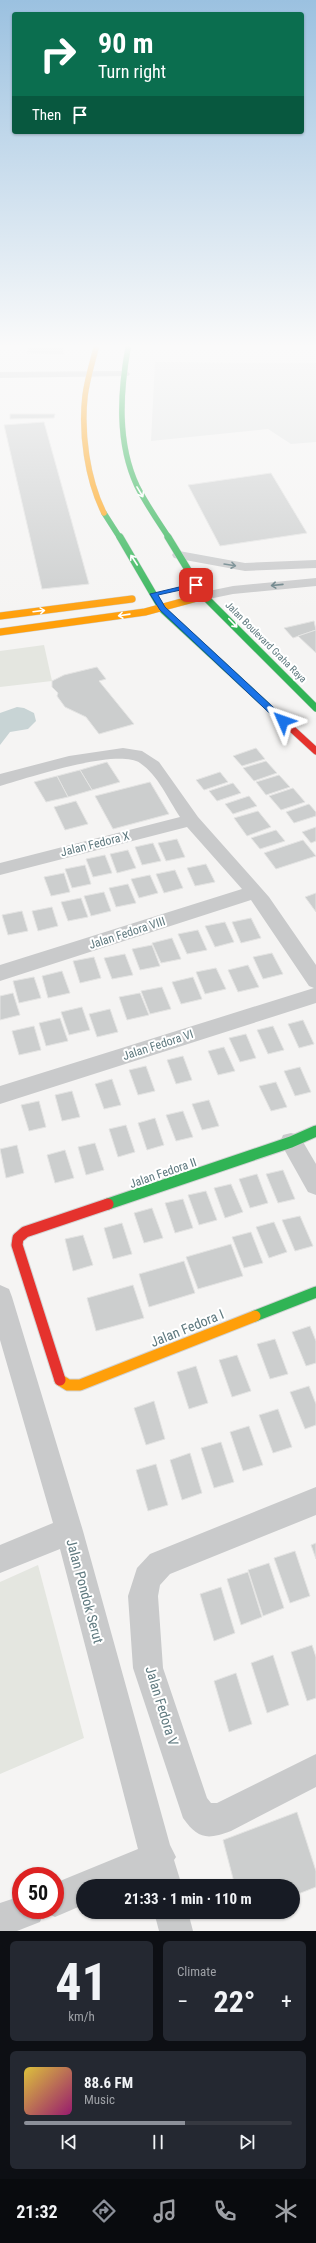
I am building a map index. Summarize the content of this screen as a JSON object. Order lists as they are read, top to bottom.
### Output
{
  "streets": {
    "main road": ["Jalan Boulevard Graha Raya", "Jalan Fedora II", "Jalan Fedora I"],
    "street": [
      "Jalan Fedora X",
      "Jalan Fedora VIII",
      "Jalan Fedora VI",
      "Jalan Pondok Serut",
      "Jalan Fedora V"
    ]
  },
  "crossings": [
    ["Jalan Fedora II", "Jalan Fedora I"]
  ],
  "page": {
    "turn": ["90 m", "Turn right"],
    "then": "Then",
    "limit": "50",
    "trip": "21:33 · 1 min · 110 m",
    "tile": [
      ["41", "km/h"],
      "Climate"
    ],
    "heat": ["−", "22°", "+"],
    "song": ["88.6 FM", "Music"],
    "tabs": "21:32"
  }
}
